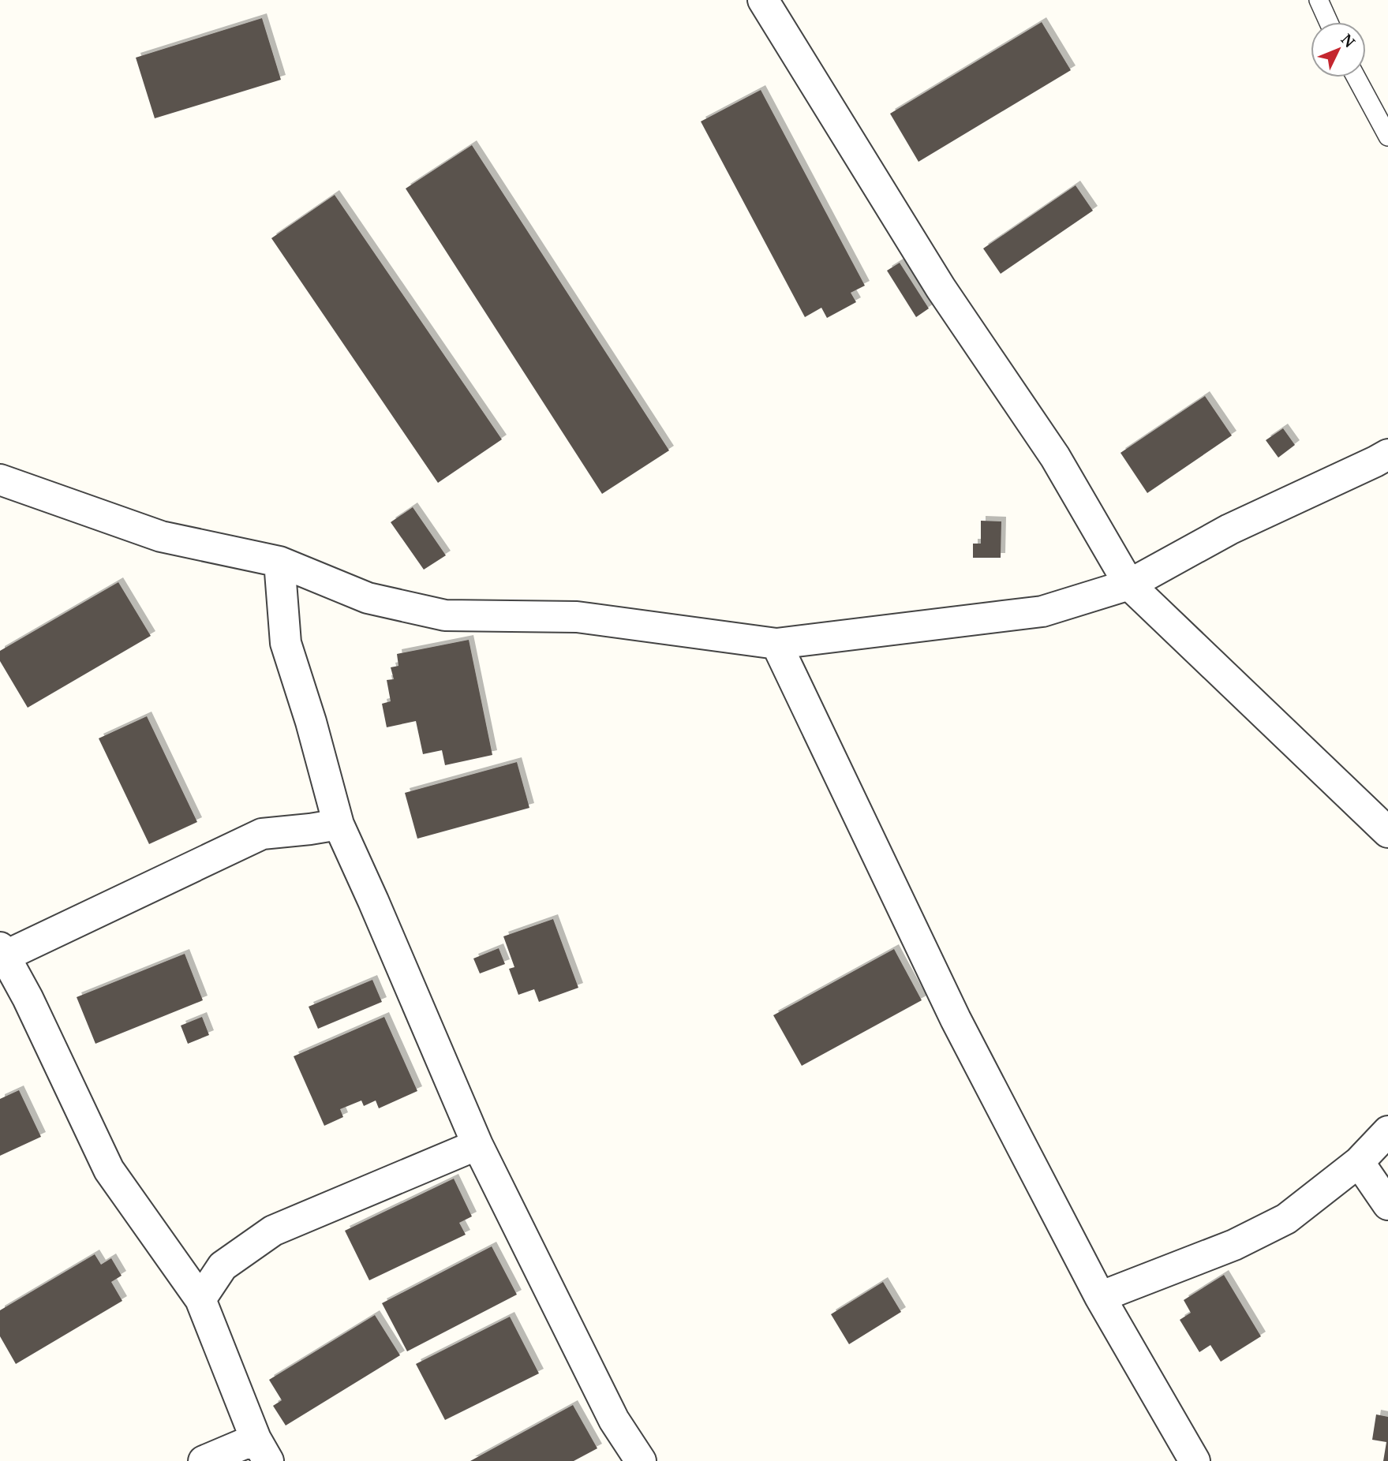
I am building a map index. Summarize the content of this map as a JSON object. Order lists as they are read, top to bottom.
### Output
{
  "north": "top right"
}
